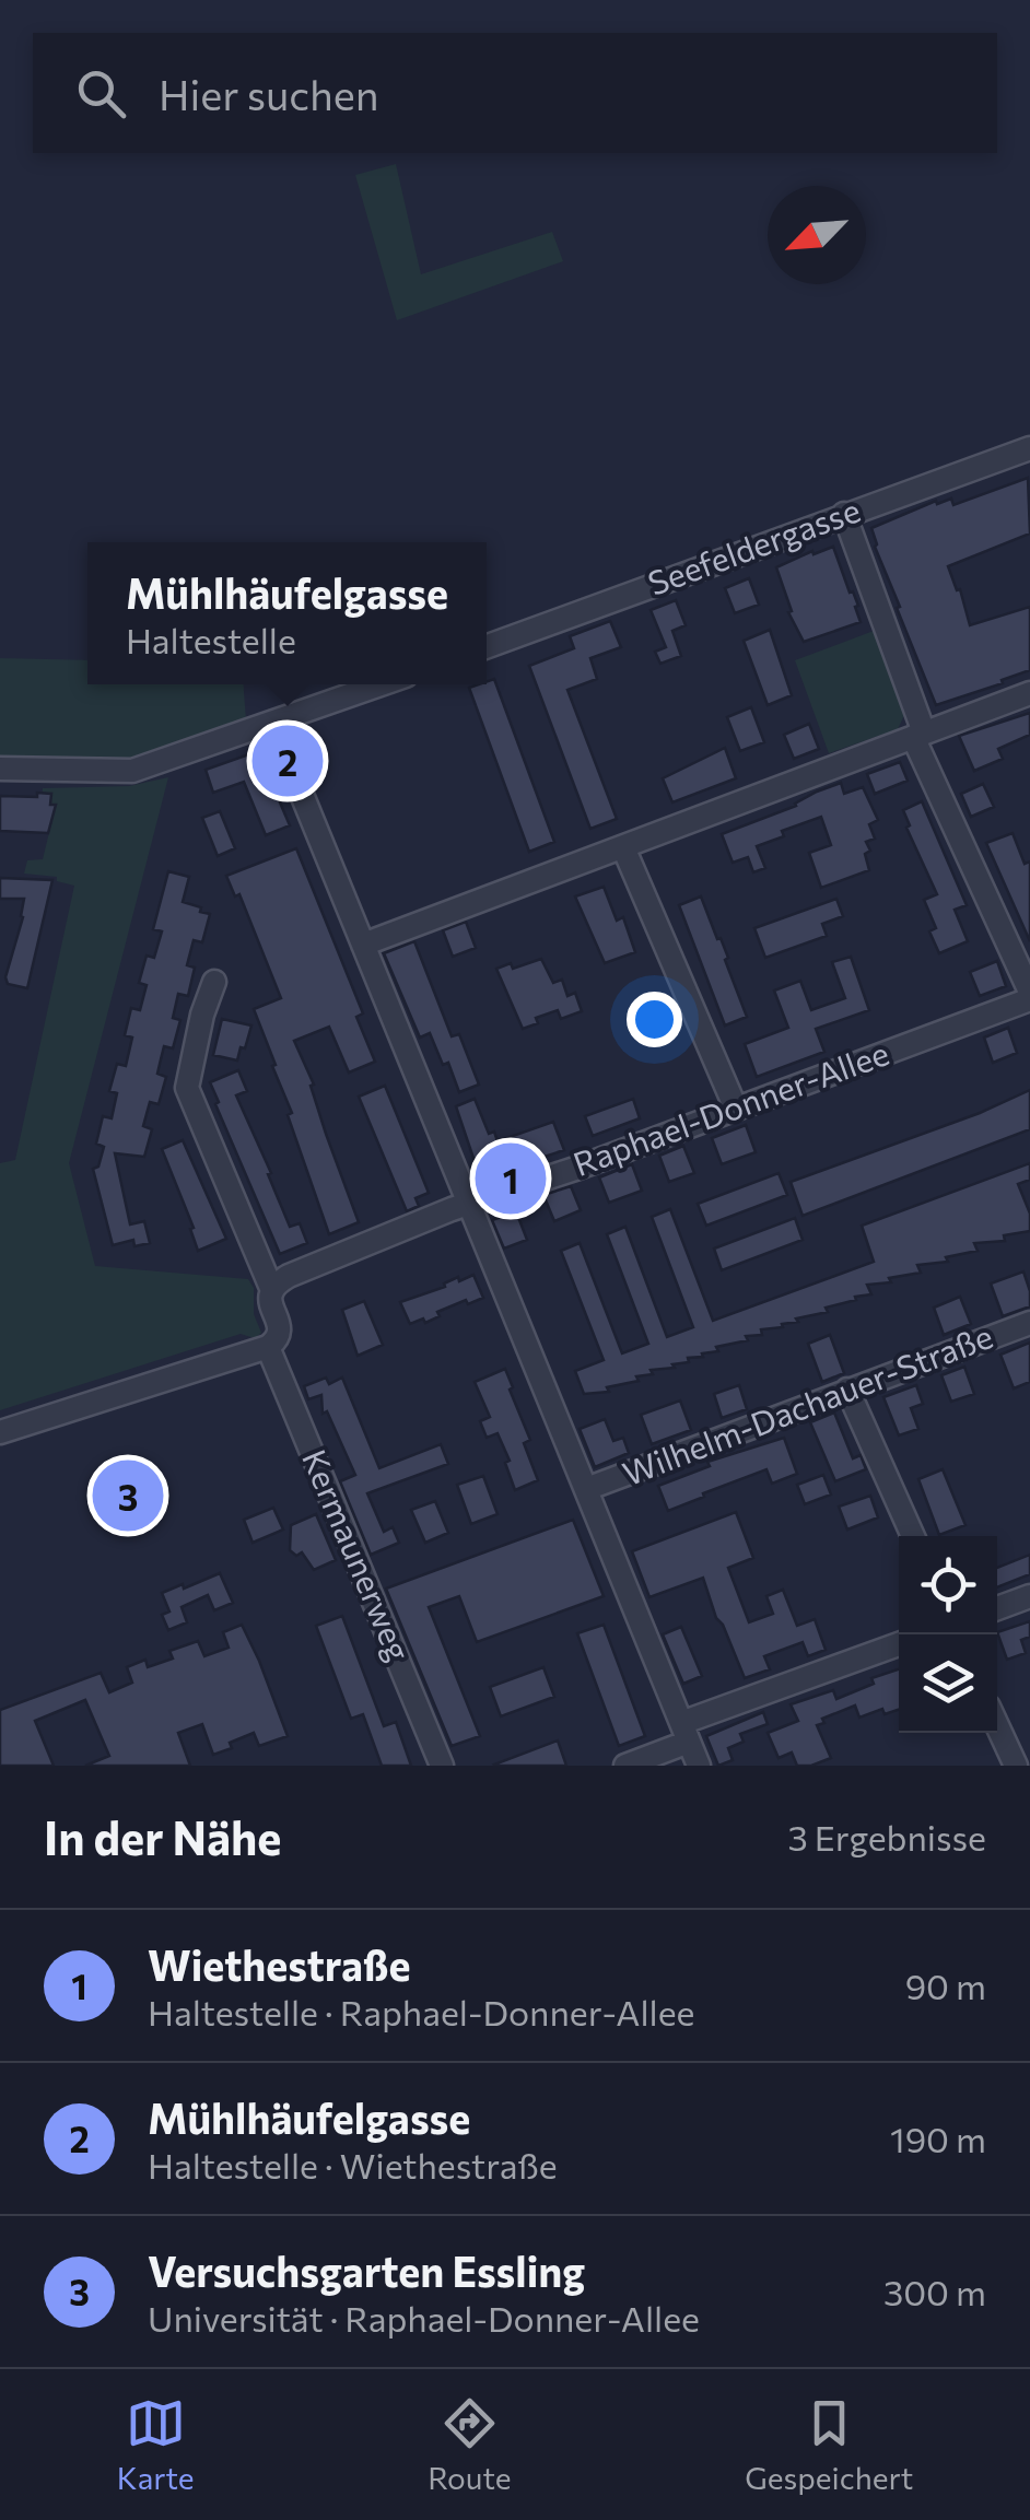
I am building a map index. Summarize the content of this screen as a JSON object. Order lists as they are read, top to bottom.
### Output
{
  "streets": {
    "street": [
      "Seefeldergasse",
      "Raphael-Donner-Allee",
      "Wilhelm-Dachauer-Straße",
      "Kermaunerweg"
    ]
  },
  "north": "bottom left",
  "page": {
    "search": "Hier suchen",
    "popup": ["Mühlhäufelgasse", "Haltestelle"],
    "pins": ["2", "1", "3"],
    "heading": ["In der Nähe", "3 Ergebnisse"],
    "list": [
      {
        "mark": "1",
        "name": "Wiethestraße",
        "note": "Haltestelle · Raphael-Donner-Allee",
        "value": "90 m"
      },
      {
        "mark": "2",
        "name": "Mühlhäufelgasse",
        "note": "Haltestelle · Wiethestraße",
        "value": "190 m"
      },
      {
        "mark": "3",
        "name": "Versuchsgarten Essling",
        "note": "Universität · Raphael-Donner-Allee",
        "value": "300 m"
      }
    ],
    "nav": ["Karte", "Route", "Gespeichert"]
  }
}
